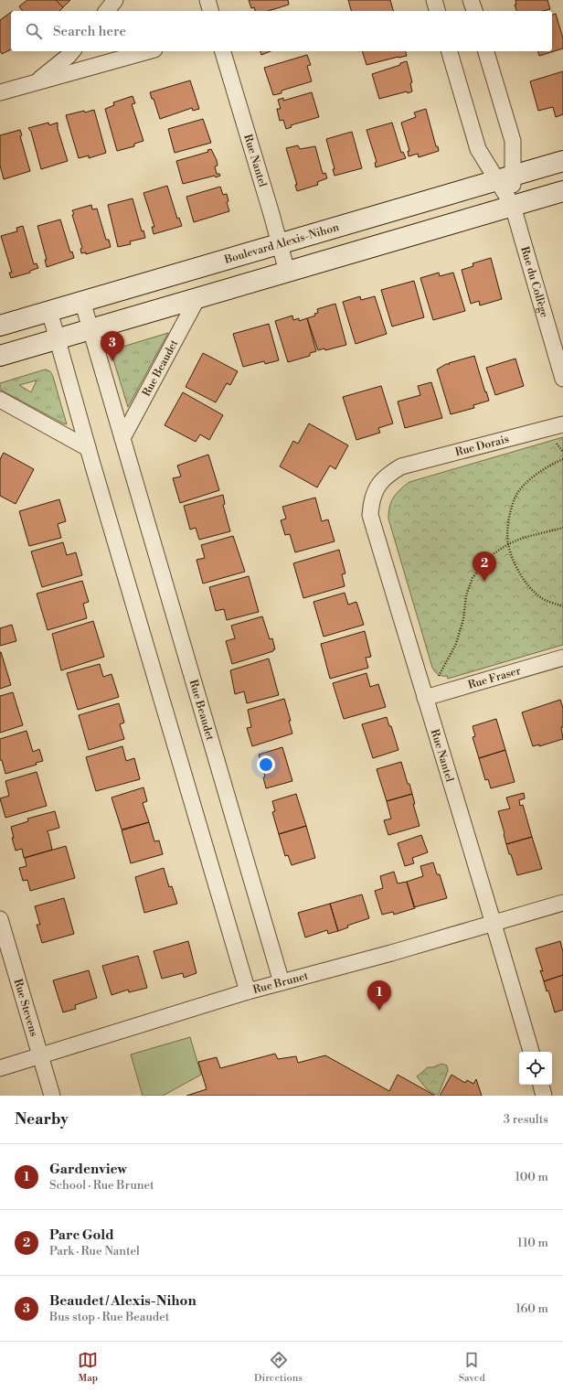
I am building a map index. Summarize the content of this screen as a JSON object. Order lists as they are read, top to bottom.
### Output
{
  "streets": {
    "street": [
      "Rue Nantel",
      "Boulevard Alexis-Nihon",
      "Rue du Collège",
      "Rue Beaudet",
      "Rue Dorais",
      "Rue Fraser",
      "Rue Brunet",
      "Rue Stevens"
    ]
  },
  "crossings": [
    ["Rue Nantel", "Boulevard Alexis-Nihon"],
    ["Rue Nantel", "Rue Dorais"],
    ["Rue Nantel", "Rue Fraser"],
    ["Rue Nantel", "Rue Brunet"],
    ["Boulevard Alexis-Nihon", "Rue du Collège"],
    ["Boulevard Alexis-Nihon", "Rue Beaudet"],
    ["Rue Beaudet", "Rue Brunet"],
    ["Rue Brunet", "Rue Stevens"]
  ],
  "page": {
    "search": "Search here",
    "pins": ["3", "2", "1"],
    "heading": ["Nearby", "3 results"],
    "list": [
      {
        "mark": "1",
        "name": "Gardenview",
        "note": "School · Rue Brunet",
        "value": "100 m"
      },
      {
        "mark": "2",
        "name": "Parc Gold",
        "note": "Park · Rue Nantel",
        "value": "110 m"
      },
      {
        "mark": "3",
        "name": "Beaudet / Alexis-Nihon",
        "note": "Bus stop · Rue Beaudet",
        "value": "160 m"
      }
    ],
    "nav": ["Map", "Directions", "Saved"]
  }
}
